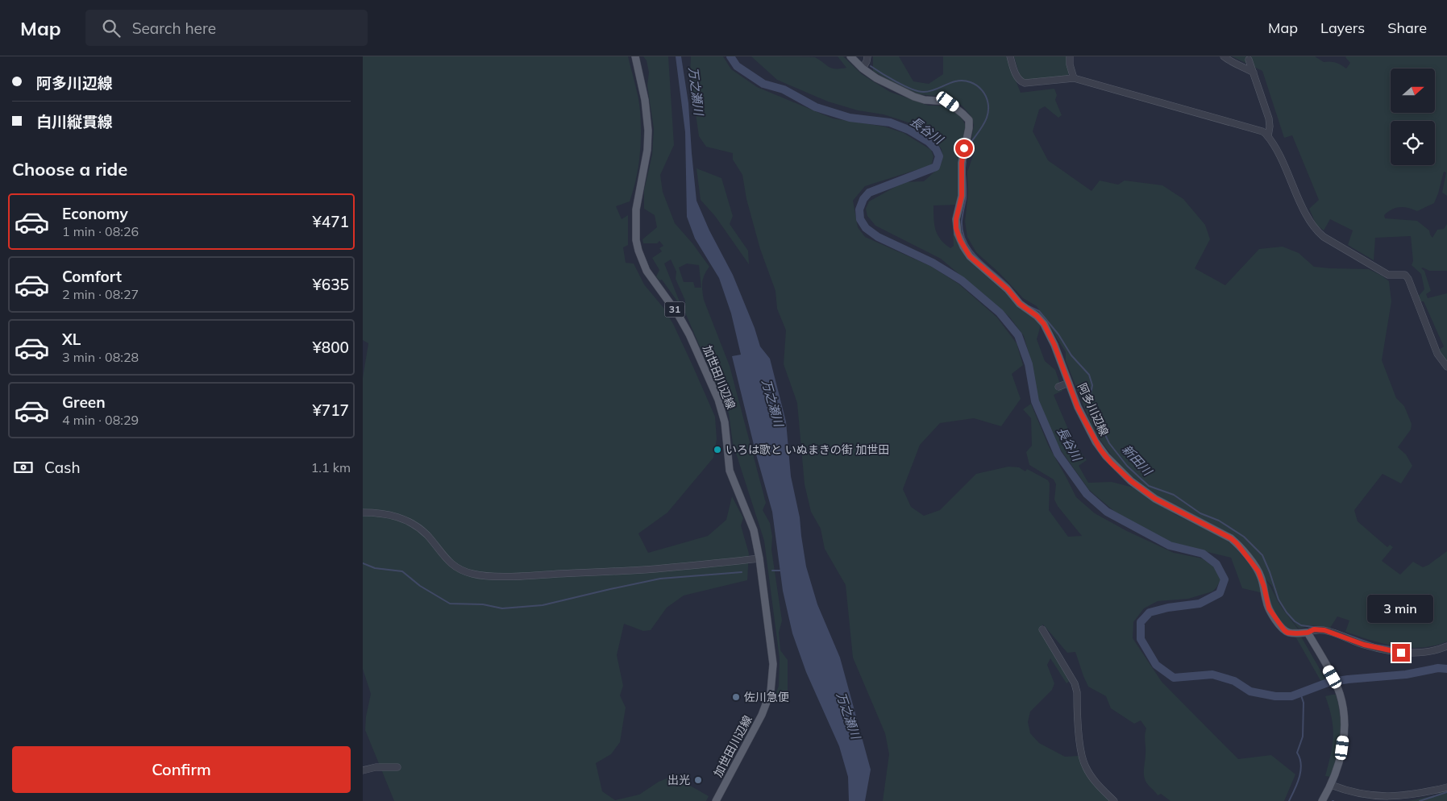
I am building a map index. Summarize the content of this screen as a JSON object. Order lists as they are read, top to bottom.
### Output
{
  "streets": {
    "main road": ["31", "加世田川辺線", "阿多川辺線"]
  },
  "water": ["万之瀬川", "長谷川", "新田川"],
  "places": ["いろは歌と いぬまきの街 加世田", "佐川急便", "出光"],
  "north": "right",
  "page": {
    "header": "Map",
    "search": "Search here",
    "nav": ["Map", "Layers", "Share"],
    "banner": ["阿多川辺線", "白川縦貫線"],
    "heading": "Choose a ride",
    "list": [
      {
        "name": "Economy",
        "note": "1 min · 08:26",
        "value": "¥471"
      },
      {
        "name": "Comfort",
        "note": "2 min · 08:27",
        "value": "¥635"
      },
      {
        "name": "XL",
        "note": "3 min · 08:28",
        "value": "¥800"
      },
      {
        "name": "Green",
        "note": "4 min · 08:29",
        "value": "¥717"
      }
    ],
    "pay": ["Cash", "1.1 km"],
    "bubble": "3 min",
    "buttons": "Confirm"
  }
}
